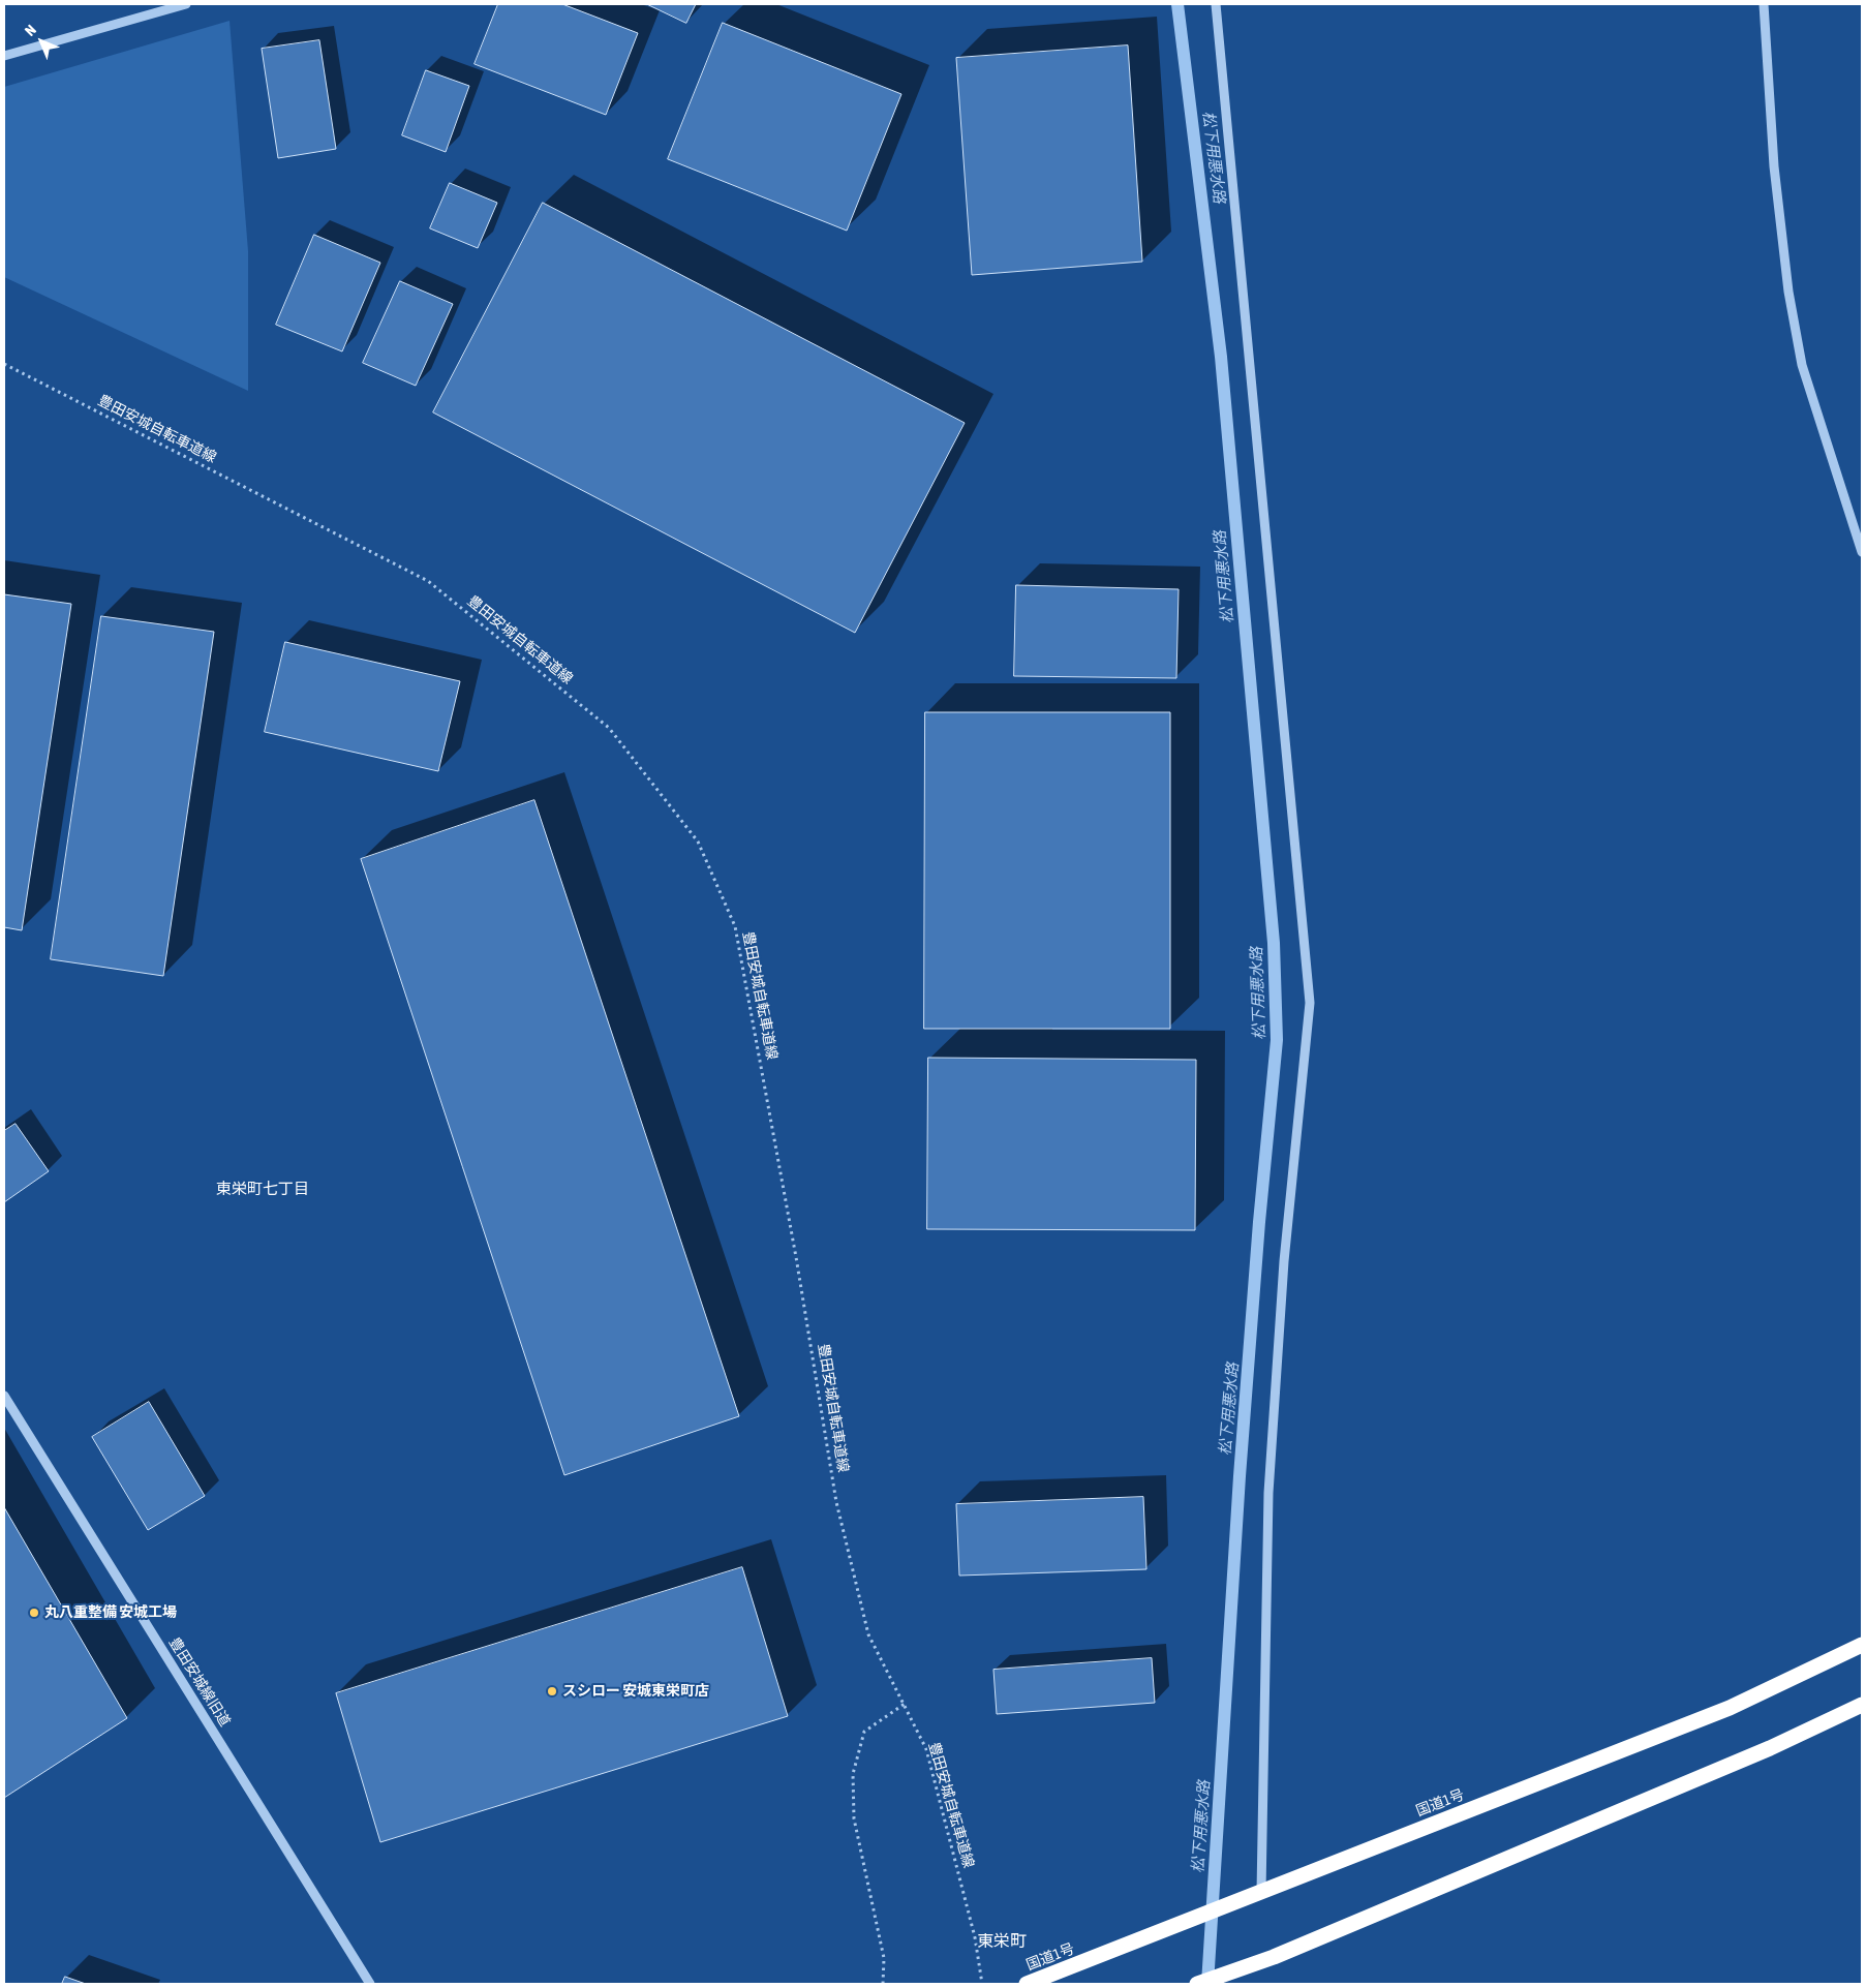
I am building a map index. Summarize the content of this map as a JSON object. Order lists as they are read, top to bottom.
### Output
{
  "streets": {
    "highway": ["国道1号"],
    "street": ["豊田安城線旧道"],
    "path": ["豊田安城自転車道線"]
  },
  "districts": ["東栄町七丁目", "東栄町"],
  "water": ["松下用悪水路"],
  "places": ["丸八重整備 安城工場", "スシロー 安城東栄町店"],
  "north": "top left"
}
